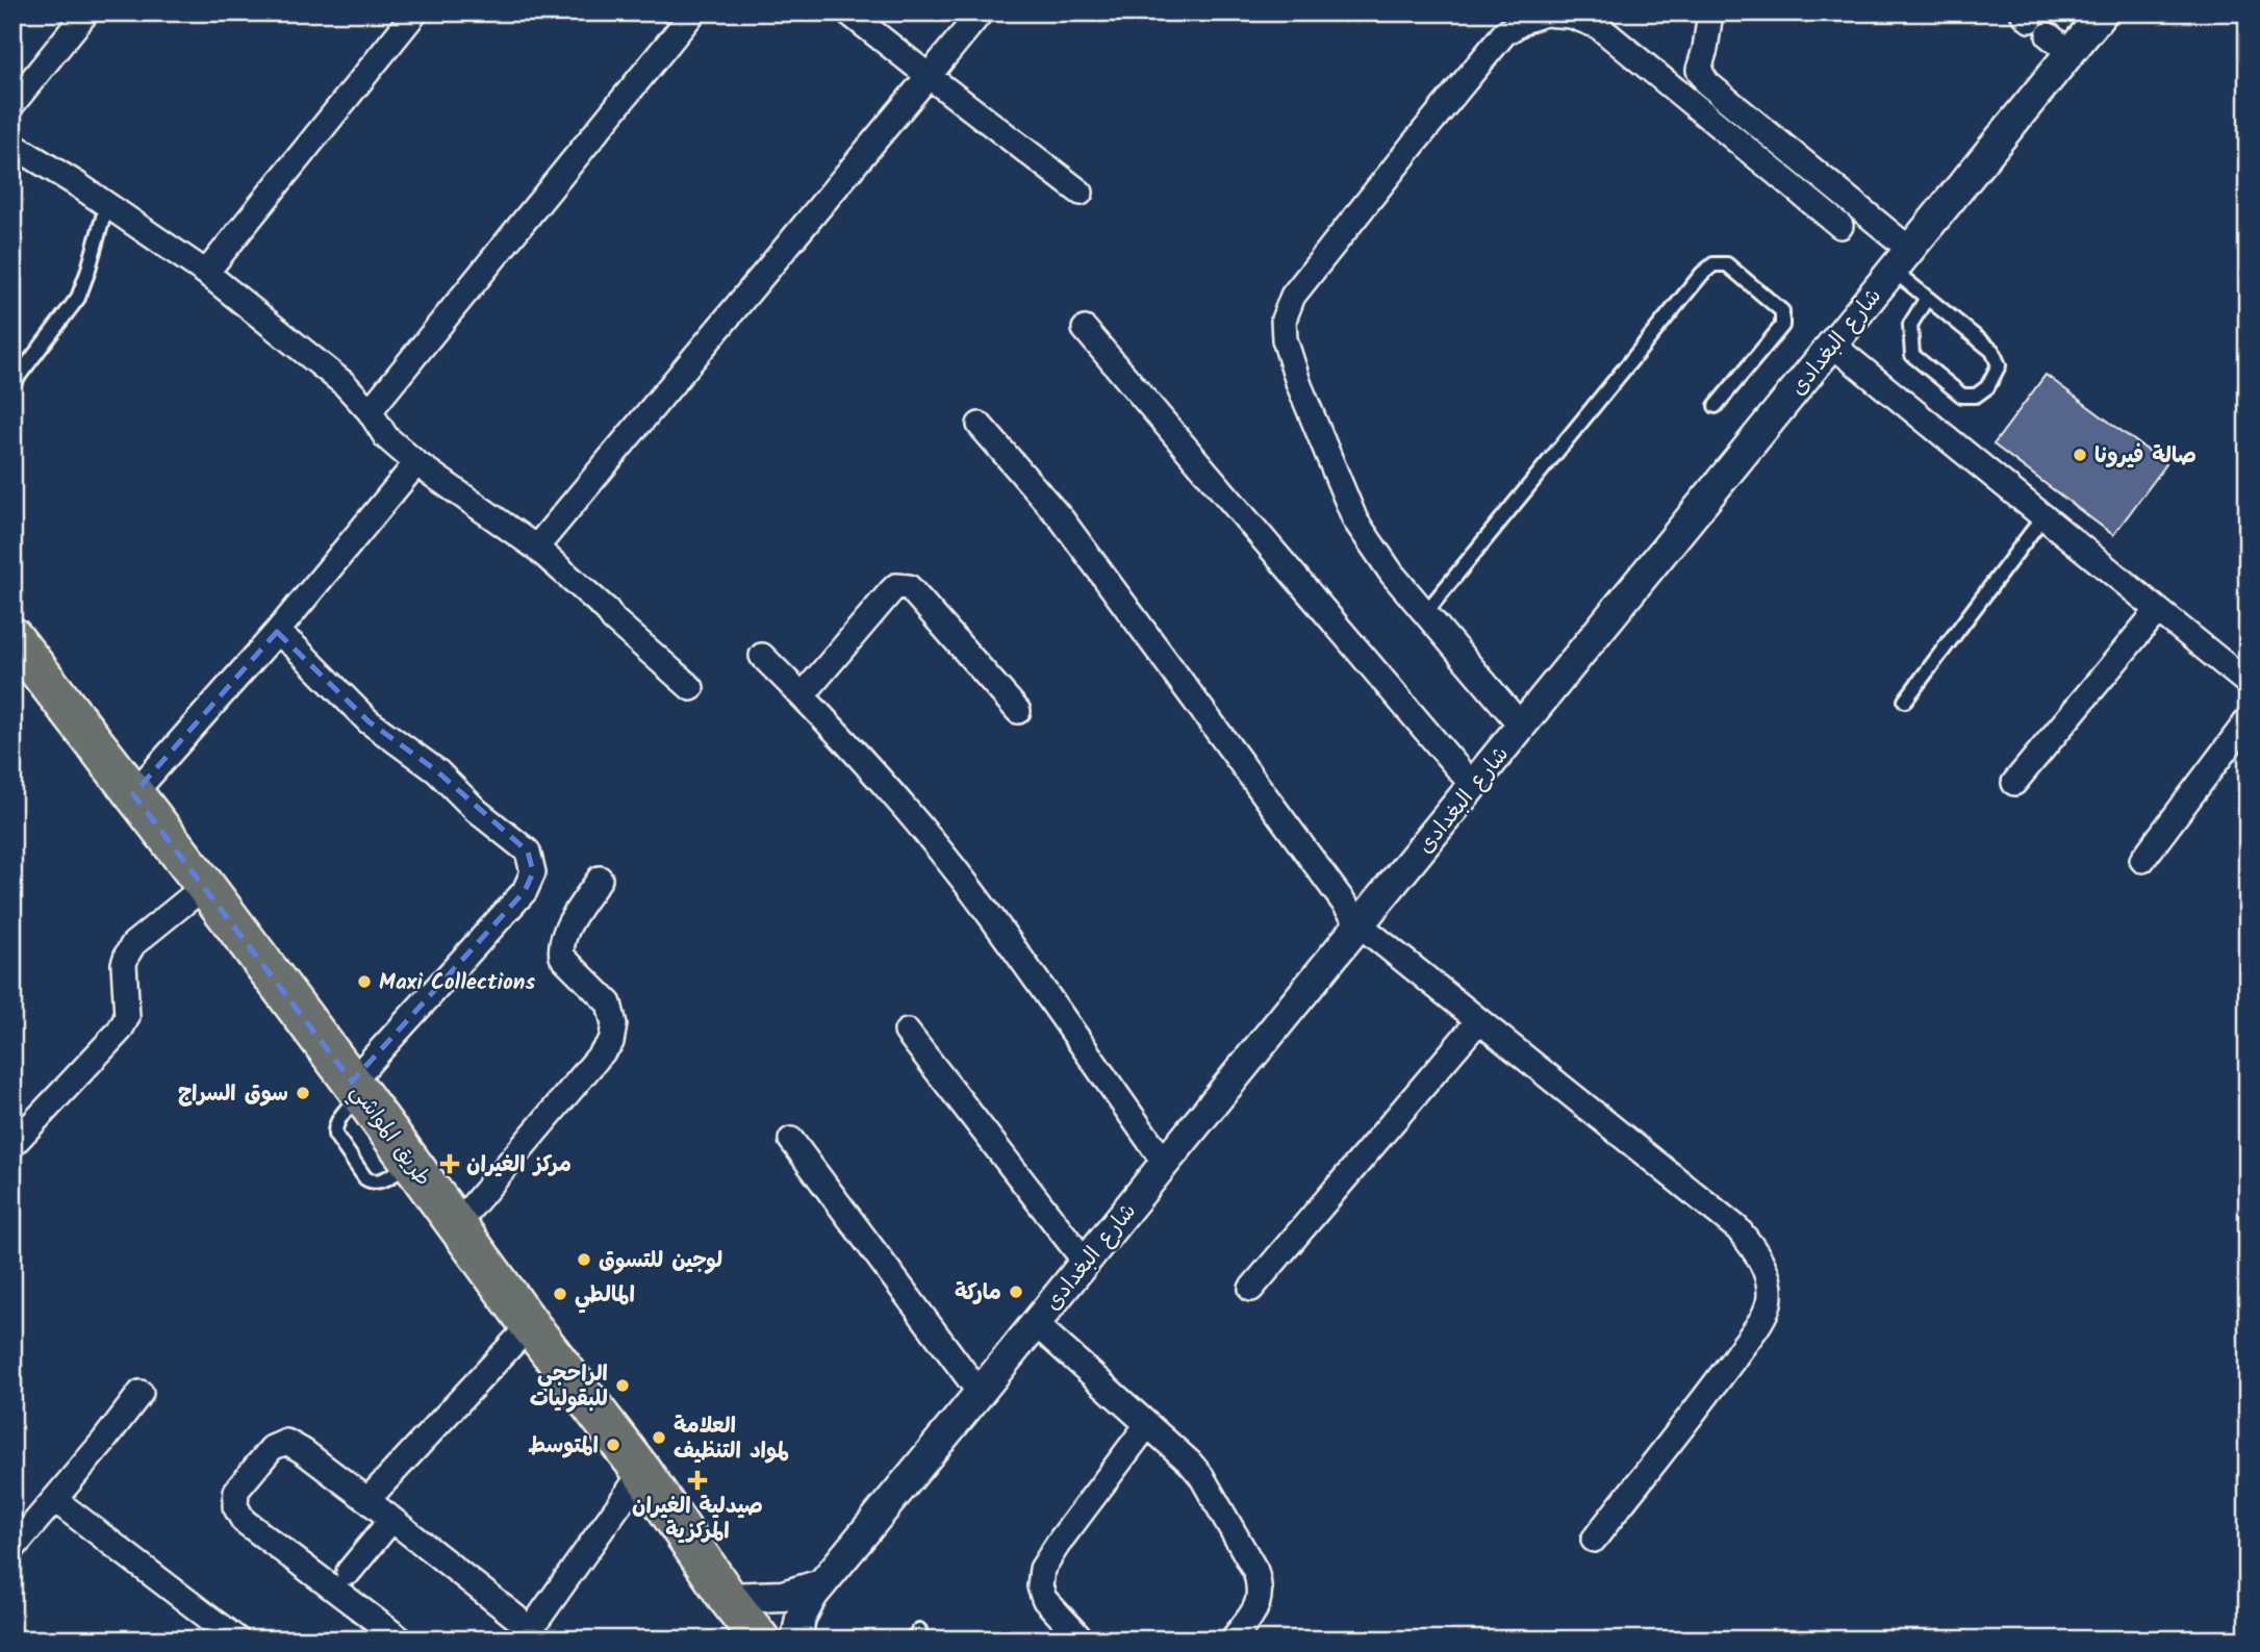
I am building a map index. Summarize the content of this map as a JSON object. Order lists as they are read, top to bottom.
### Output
{
  "streets": {
    "main road": ["طريق المواشي"],
    "street": ["شارع البغدادى"]
  },
  "places": {
    "other": [
      "صالة فيرونا",
      "Maxi Collections",
      "سوق السراج",
      "لوجين للتسوق",
      "ماركة",
      "المالطي",
      "الراحجي للبقوليات",
      "العلامة لمواد التنظيف",
      "المتوسط"
    ],
    "health": ["مركز الغيران", "صيدلية الغيران المركزية"]
  }
}
